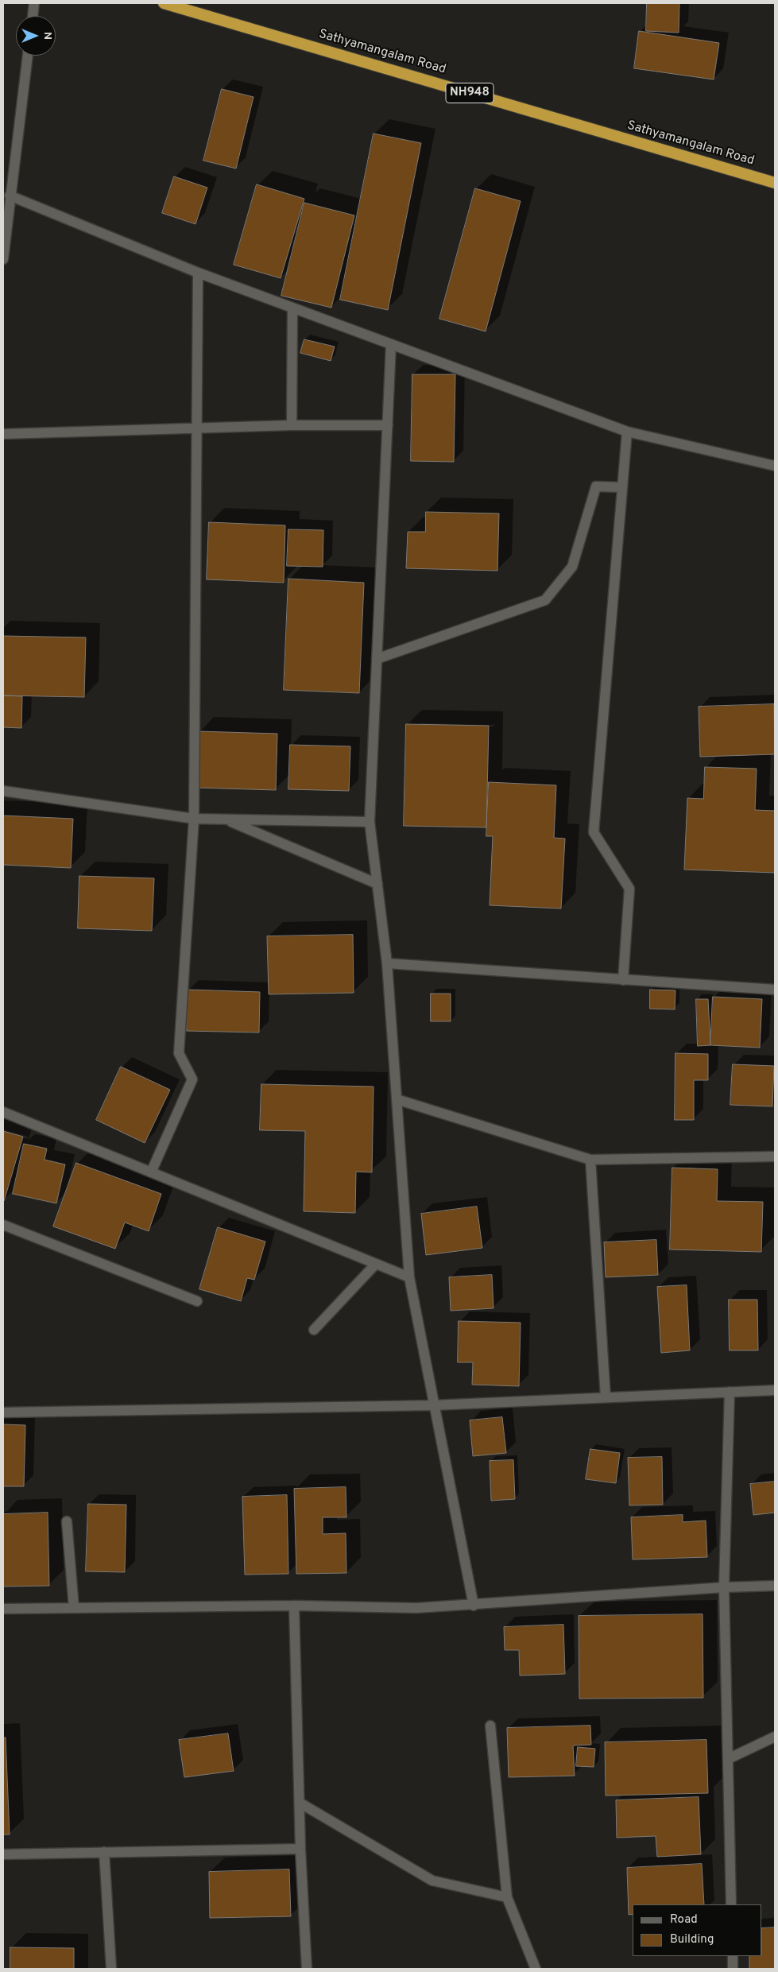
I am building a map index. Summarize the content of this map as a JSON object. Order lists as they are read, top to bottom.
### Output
{
  "streets": {
    "highway": ["Sathyamangalam Road", "NH948"]
  },
  "legend": ["Road", "Building"],
  "north": "right"
}
